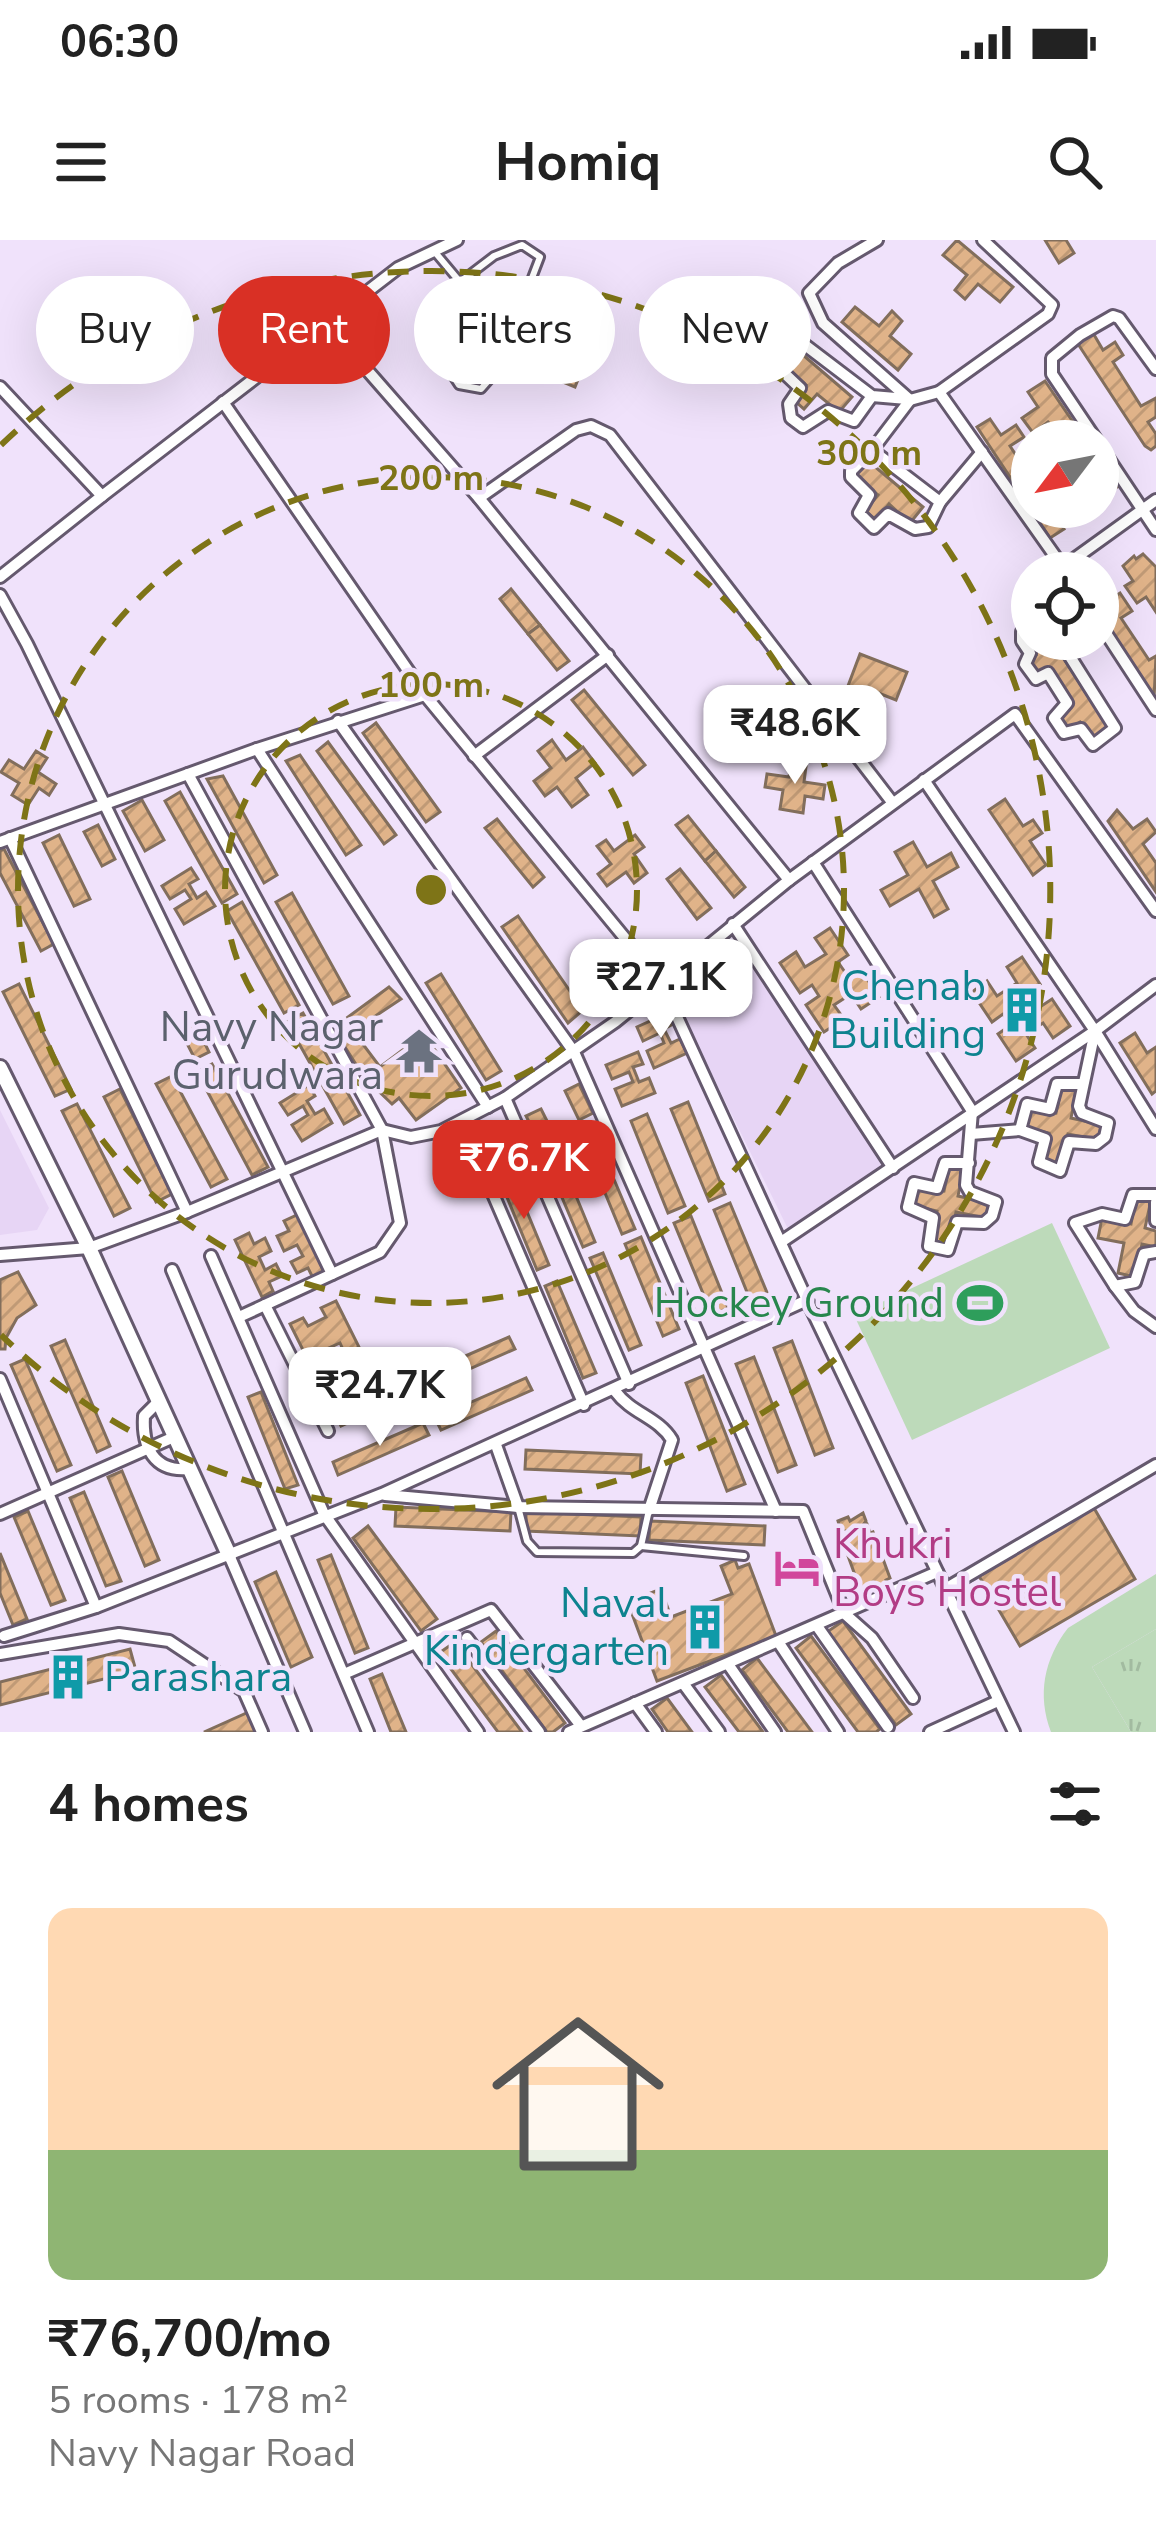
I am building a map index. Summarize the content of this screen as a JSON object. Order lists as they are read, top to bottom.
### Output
{
  "places": {
    "building": ["Chenab Building", "Naval Kindergarten", "Parashara"],
    "temple": ["Navy Nagar Gurudwara"],
    "sports": ["Hockey Ground"],
    "hotel": ["Khukri Boys Hostel"]
  },
  "north": "bottom left",
  "page": {
    "status": "06:30",
    "header": "Homiq",
    "chip": [
      "Buy",
      "Rent",
      "Filters",
      "New"
    ],
    "price": [
      "₹48.6K",
      "₹27.1K",
      "₹76.7K",
      "₹24.7K"
    ],
    "heading": "4 homes",
    "list": [
      {
        "name": "₹76,700/mo",
        "note": "5 rooms · 178 m² · Navy Nagar Road"
      }
    ]
  },
  "rings": ["300 m", "200 m", "100 m"]
}
